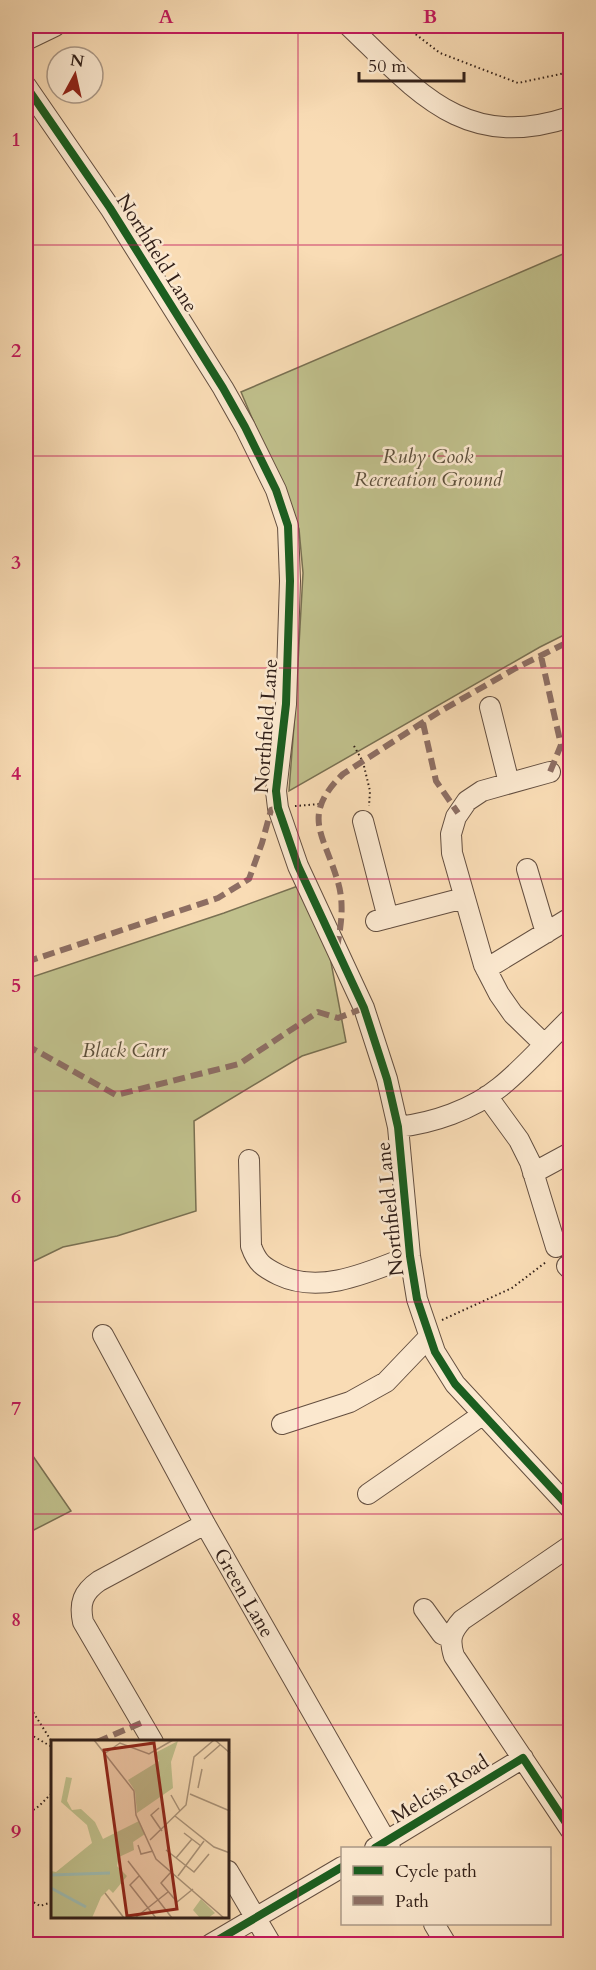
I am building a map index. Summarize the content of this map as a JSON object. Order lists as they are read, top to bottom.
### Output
{
  "streets": {
    "street": ["Northfield Lane", "Green Lane", "Melciss Road"]
  },
  "crossings": [
    ["Green Lane", "Melciss Road"]
  ],
  "parks": ["Ruby Cook Recreation Ground", "Black Carr"],
  "legend": ["Cycle path", "Path"],
  "scale_bar": "50 m",
  "north": "top",
  "grid": {
    "columns": ["A", "B"],
    "rows": [
      "1",
      "2",
      "3",
      "4",
      "5",
      "6",
      "7",
      "8",
      "9"
    ]
  }
}
